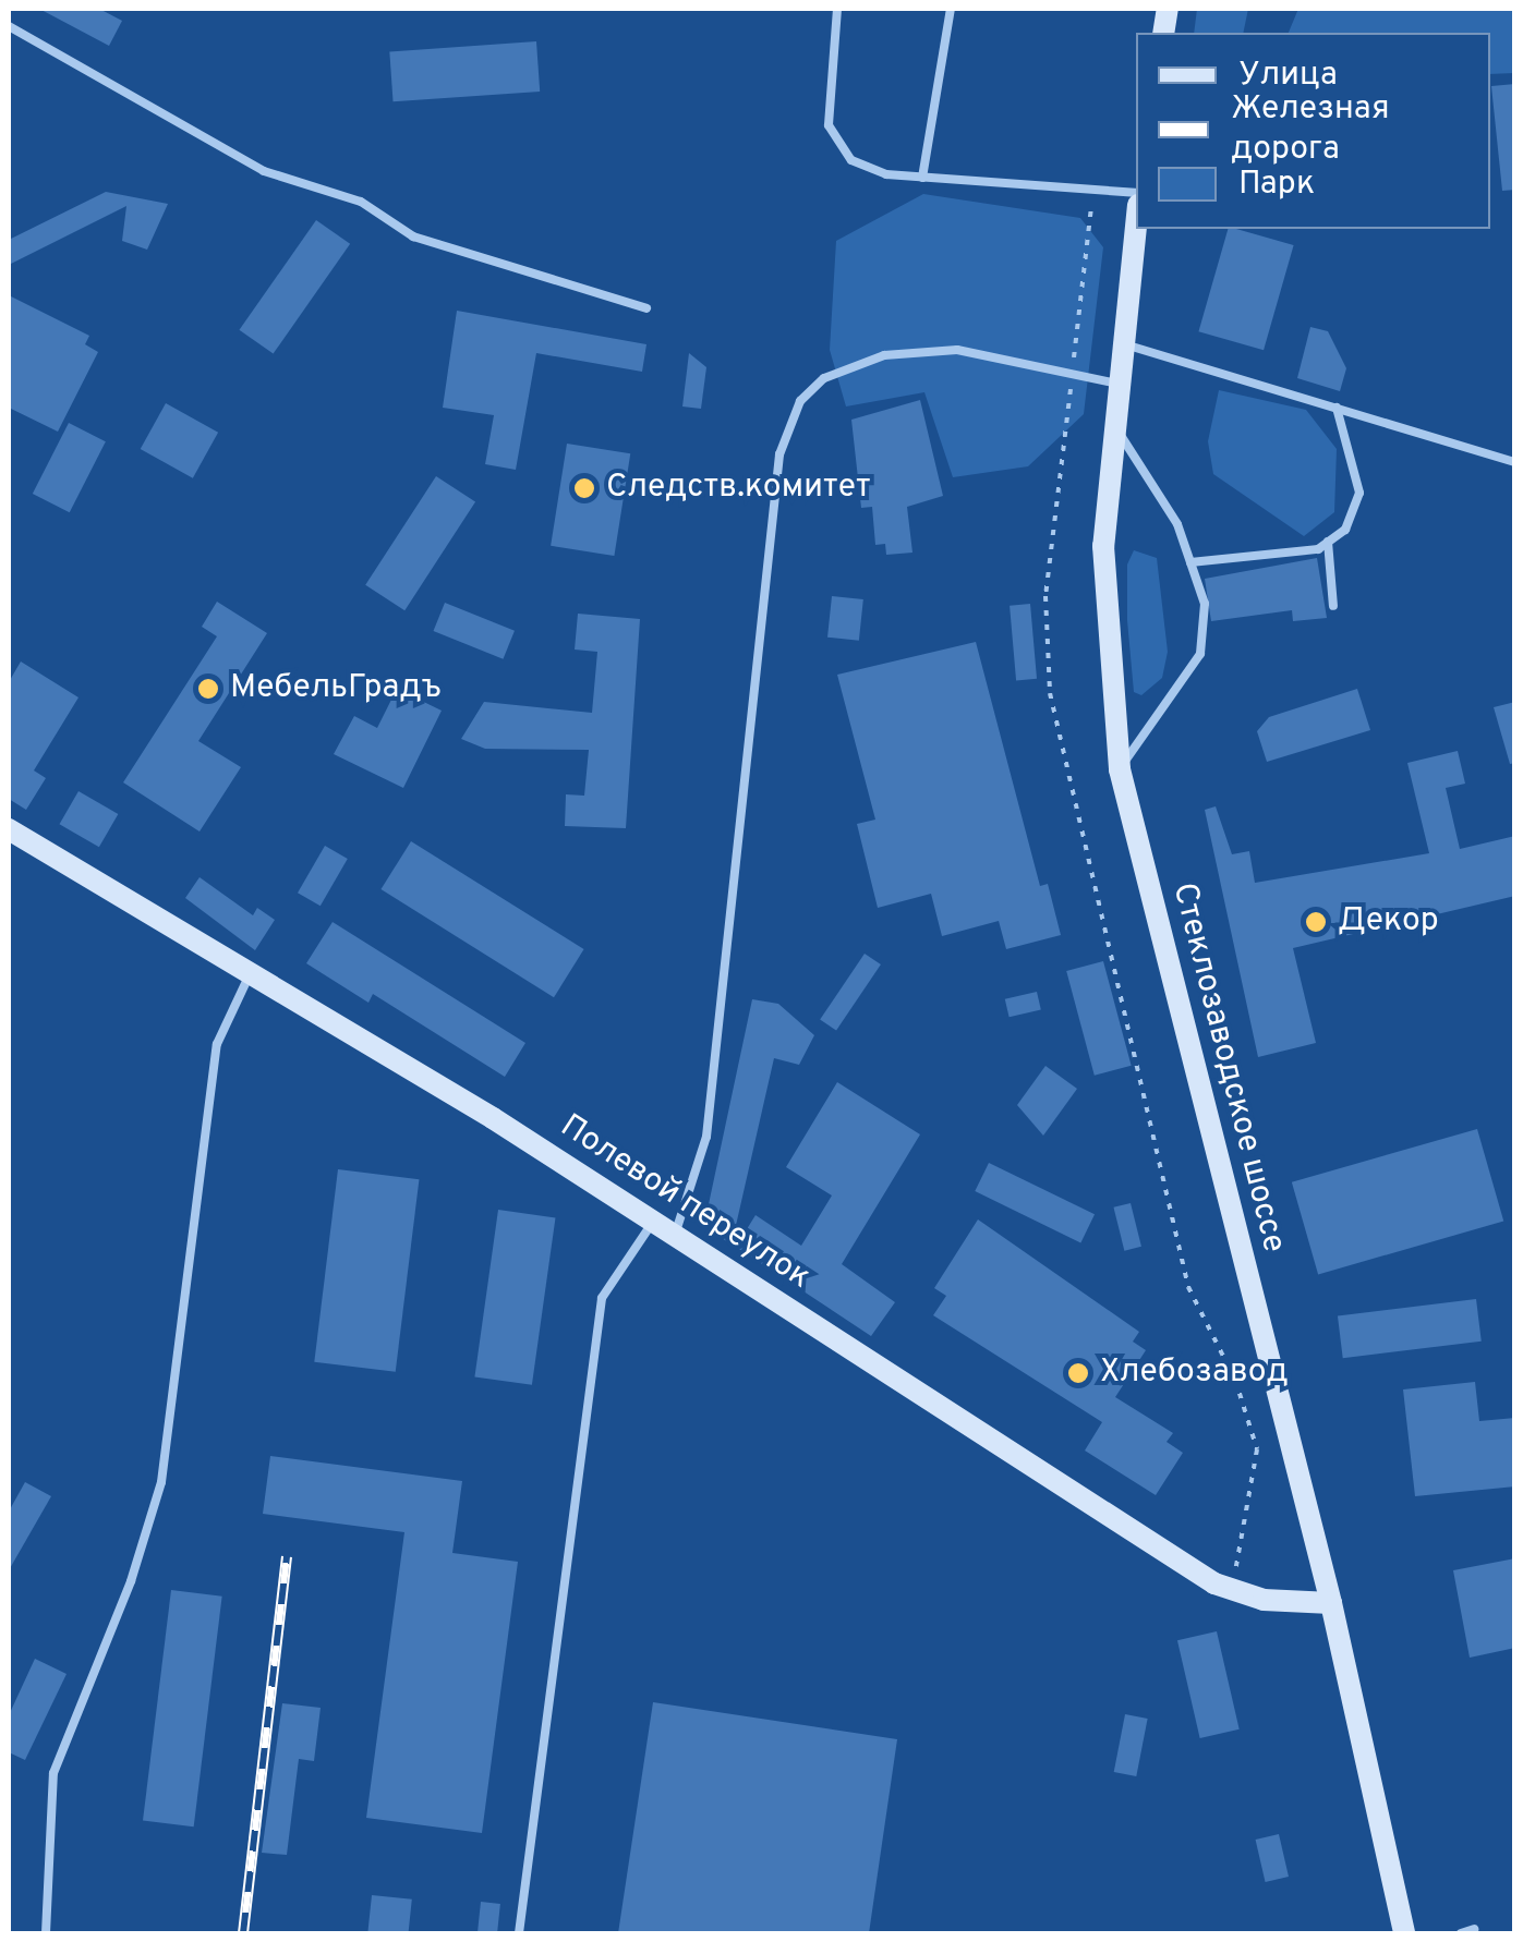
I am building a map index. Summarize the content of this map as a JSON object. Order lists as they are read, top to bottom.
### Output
{
  "streets": {
    "main road": ["Стеклозаводское шоссе", "Полевой переулок"]
  },
  "crossings": [
    ["Стеклозаводское шоссе", "Полевой переулок"]
  ],
  "places": [
    "Следств.комитет",
    "МебельГрадъ",
    "Декор",
    "Хлебозавод"
  ],
  "legend": ["Улица", "Железная дорога", "Парк"]
}
